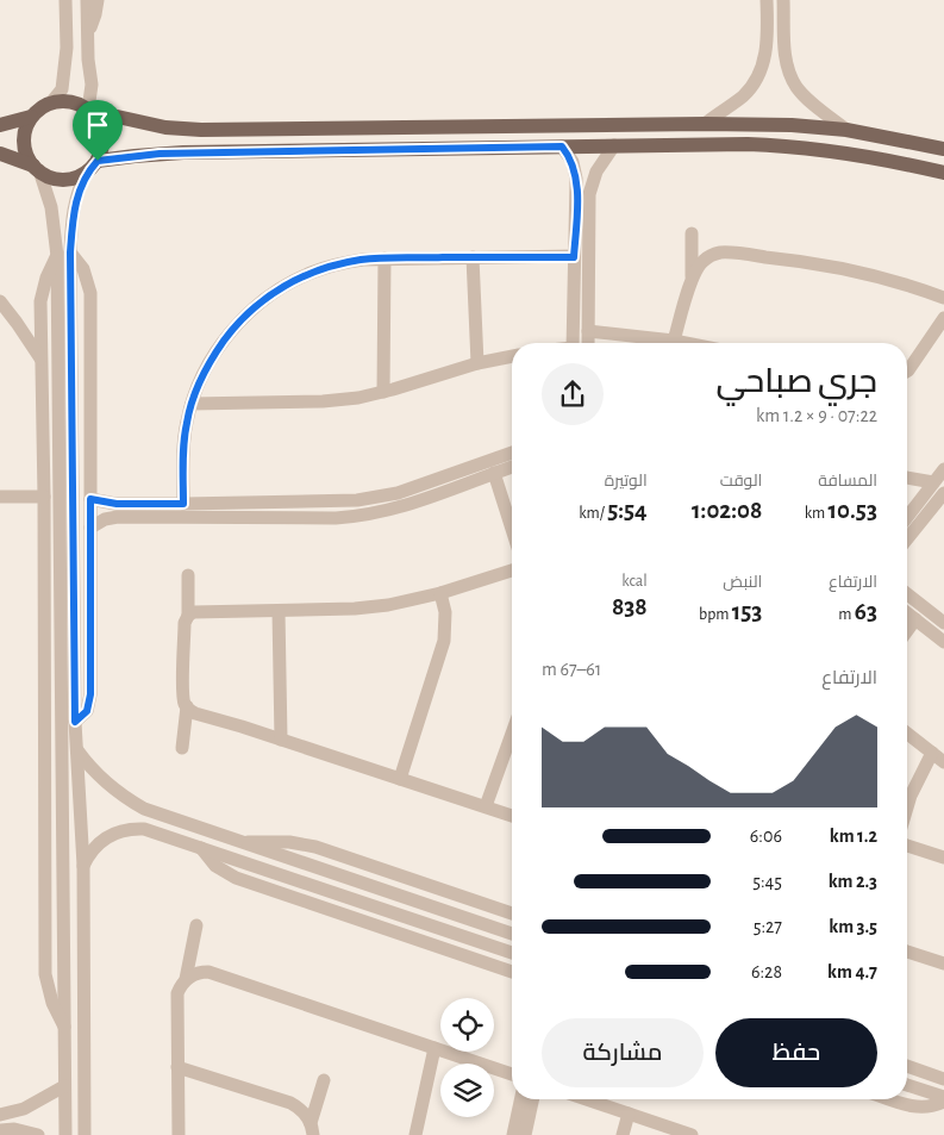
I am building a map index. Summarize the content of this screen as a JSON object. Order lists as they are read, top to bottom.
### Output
{
  "page": {
    "heading": ["جري صباحي", "07:22 · 9 × 1.2 km"],
    "stats": [
      ["المسافة", "10.53 km"],
      ["الوقت", "1:02:08"],
      ["الوتيرة", "5:54 /km"],
      ["الارتفاع", "63 m"],
      ["النبض", "153 bpm"],
      ["kcal", "838"]
    ],
    "chart": ["الارتفاع", "61–67 m"],
    "list": [
      {
        "name": "1.2 km",
        "note": "6:06"
      },
      {
        "name": "2.3 km",
        "note": "5:45"
      },
      {
        "name": "3.5 km",
        "note": "5:27"
      },
      {
        "name": "4.7 km",
        "note": "6:28"
      }
    ],
    "buttons": ["حفظ", "مشاركة"]
  }
}
